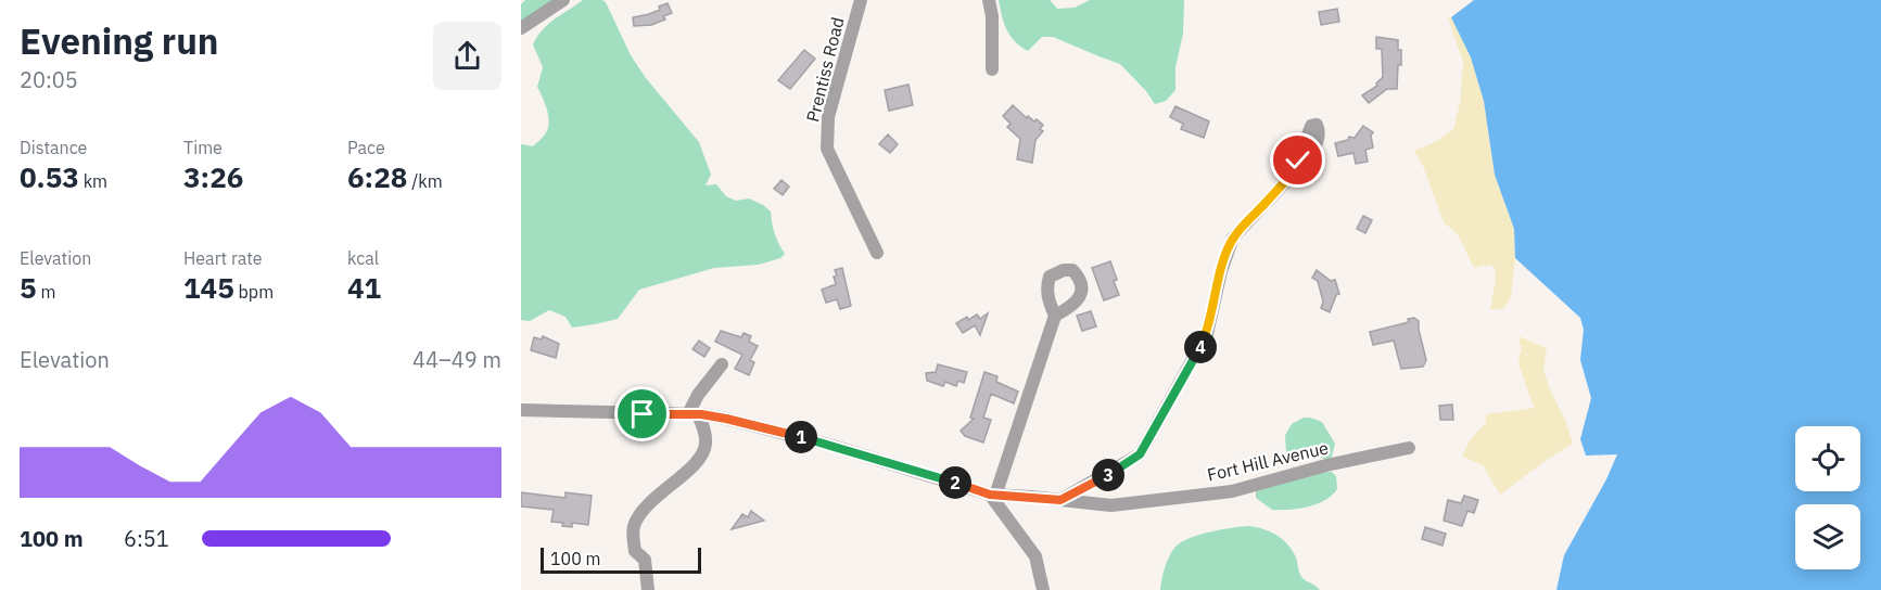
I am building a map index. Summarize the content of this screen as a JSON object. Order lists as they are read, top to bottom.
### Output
{
  "streets": {
    "street": ["Prentiss Road", "Fort Hill Avenue"]
  },
  "scale_bar": "100 m",
  "page": {
    "heading": ["Evening run", "20:05"],
    "stats": [
      ["Distance", "0.53 km"],
      ["Time", "3:26"],
      ["Pace", "6:28 /km"],
      ["Elevation", "5 m"],
      ["Heart rate", "145 bpm"],
      ["kcal", "41"]
    ],
    "pins": [
      "4",
      "1",
      "3",
      "2"
    ],
    "chart": ["Elevation", "44–49 m"],
    "list": [
      {
        "name": "100 m",
        "note": "6:51"
      }
    ],
    "scale": "100 m"
  }
}
